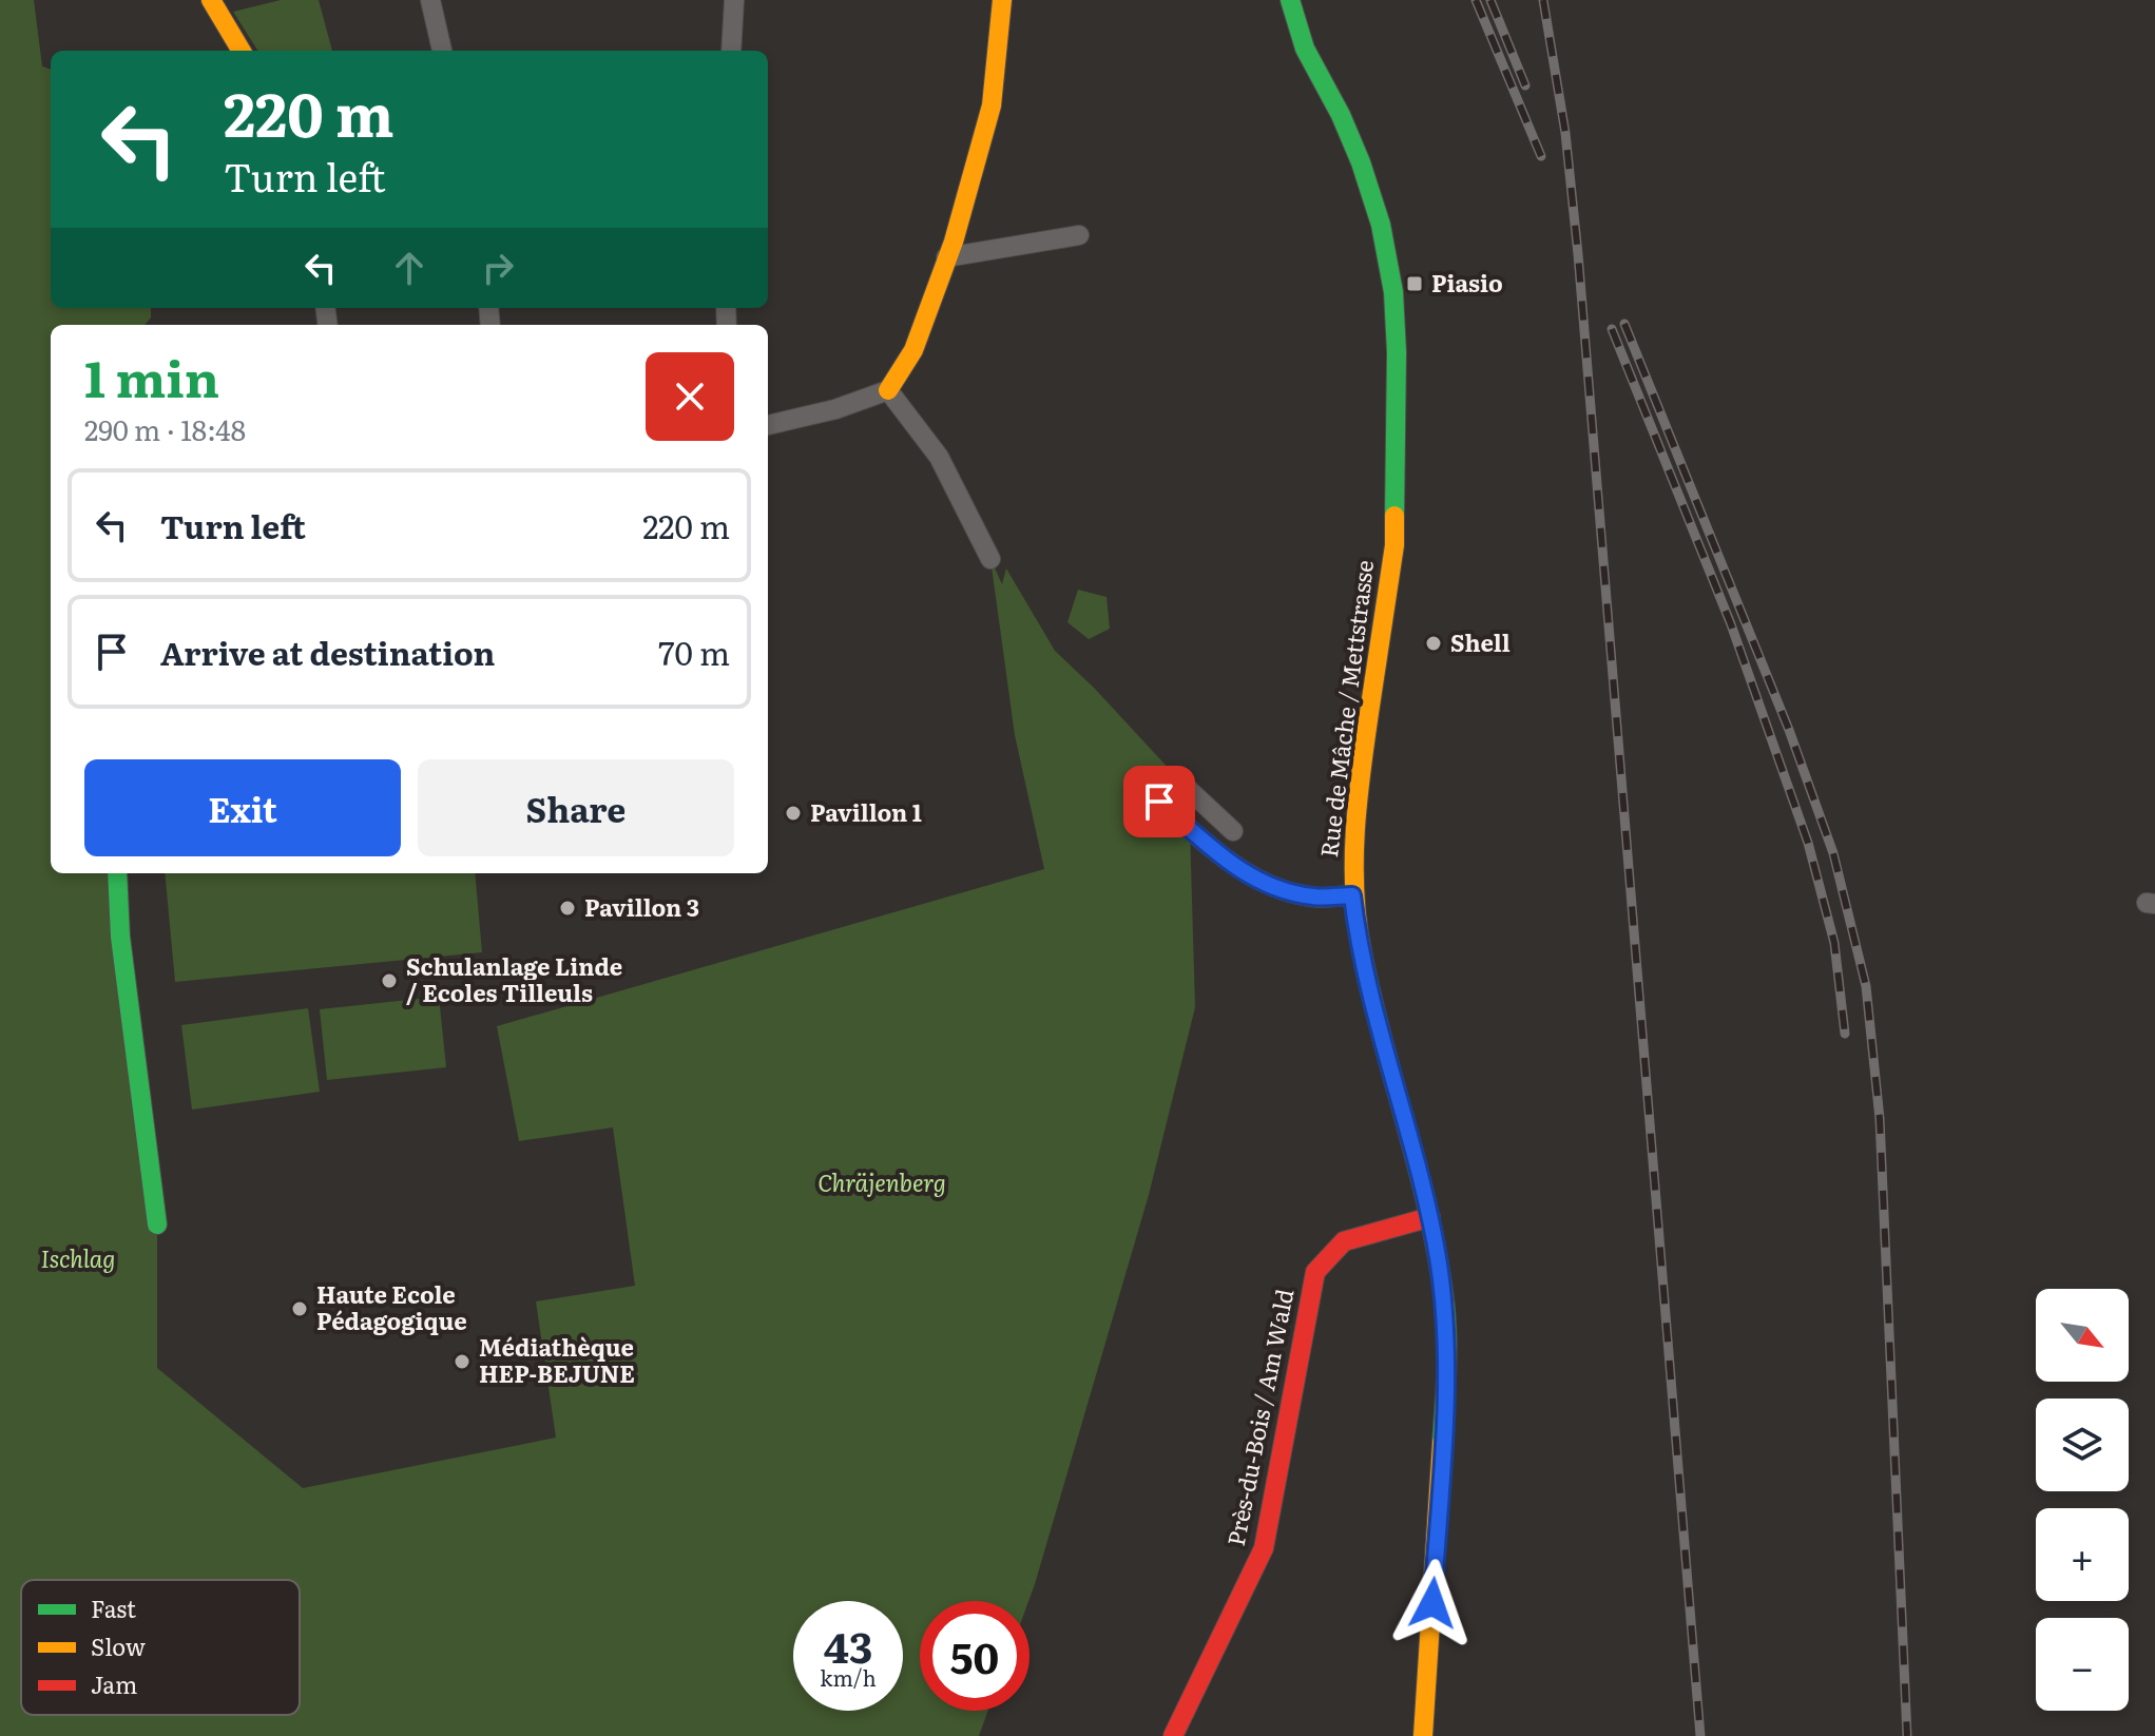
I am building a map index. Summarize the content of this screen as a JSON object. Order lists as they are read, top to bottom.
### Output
{
  "streets": {
    "main road": ["Rue de Mâche / Mettstrasse", "Près-du-Bois / Am Wald"]
  },
  "crossings": [
    ["Rue de Mâche / Mettstrasse", "Près-du-Bois / Am Wald"]
  ],
  "parks": ["Chräjenberg", "Ischlag"],
  "places": {
    "transit": ["Piasio"],
    "other": [
      "Shell",
      "Pavillon 1",
      "Pavillon 3",
      "Schulanlage Linde / Ecoles Tilleuls",
      "Haute Ecole Pédagogique",
      "Médiathèque HEP-BEJUNE"
    ]
  },
  "legend": ["Fast", "Slow", "Jam"],
  "north": "bottom right",
  "page": {
    "turn": ["220 m", "Turn left"],
    "heading": ["1 min", "290 m · 18:48"],
    "list": [
      {
        "name": "Turn left",
        "value": "220 m"
      },
      {
        "name": "Arrive at destination",
        "value": "70 m"
      }
    ],
    "buttons": ["Exit", "Share"],
    "map_buttons": ["+", "−"],
    "speed": "43 km/h",
    "limit": "50"
  }
}
